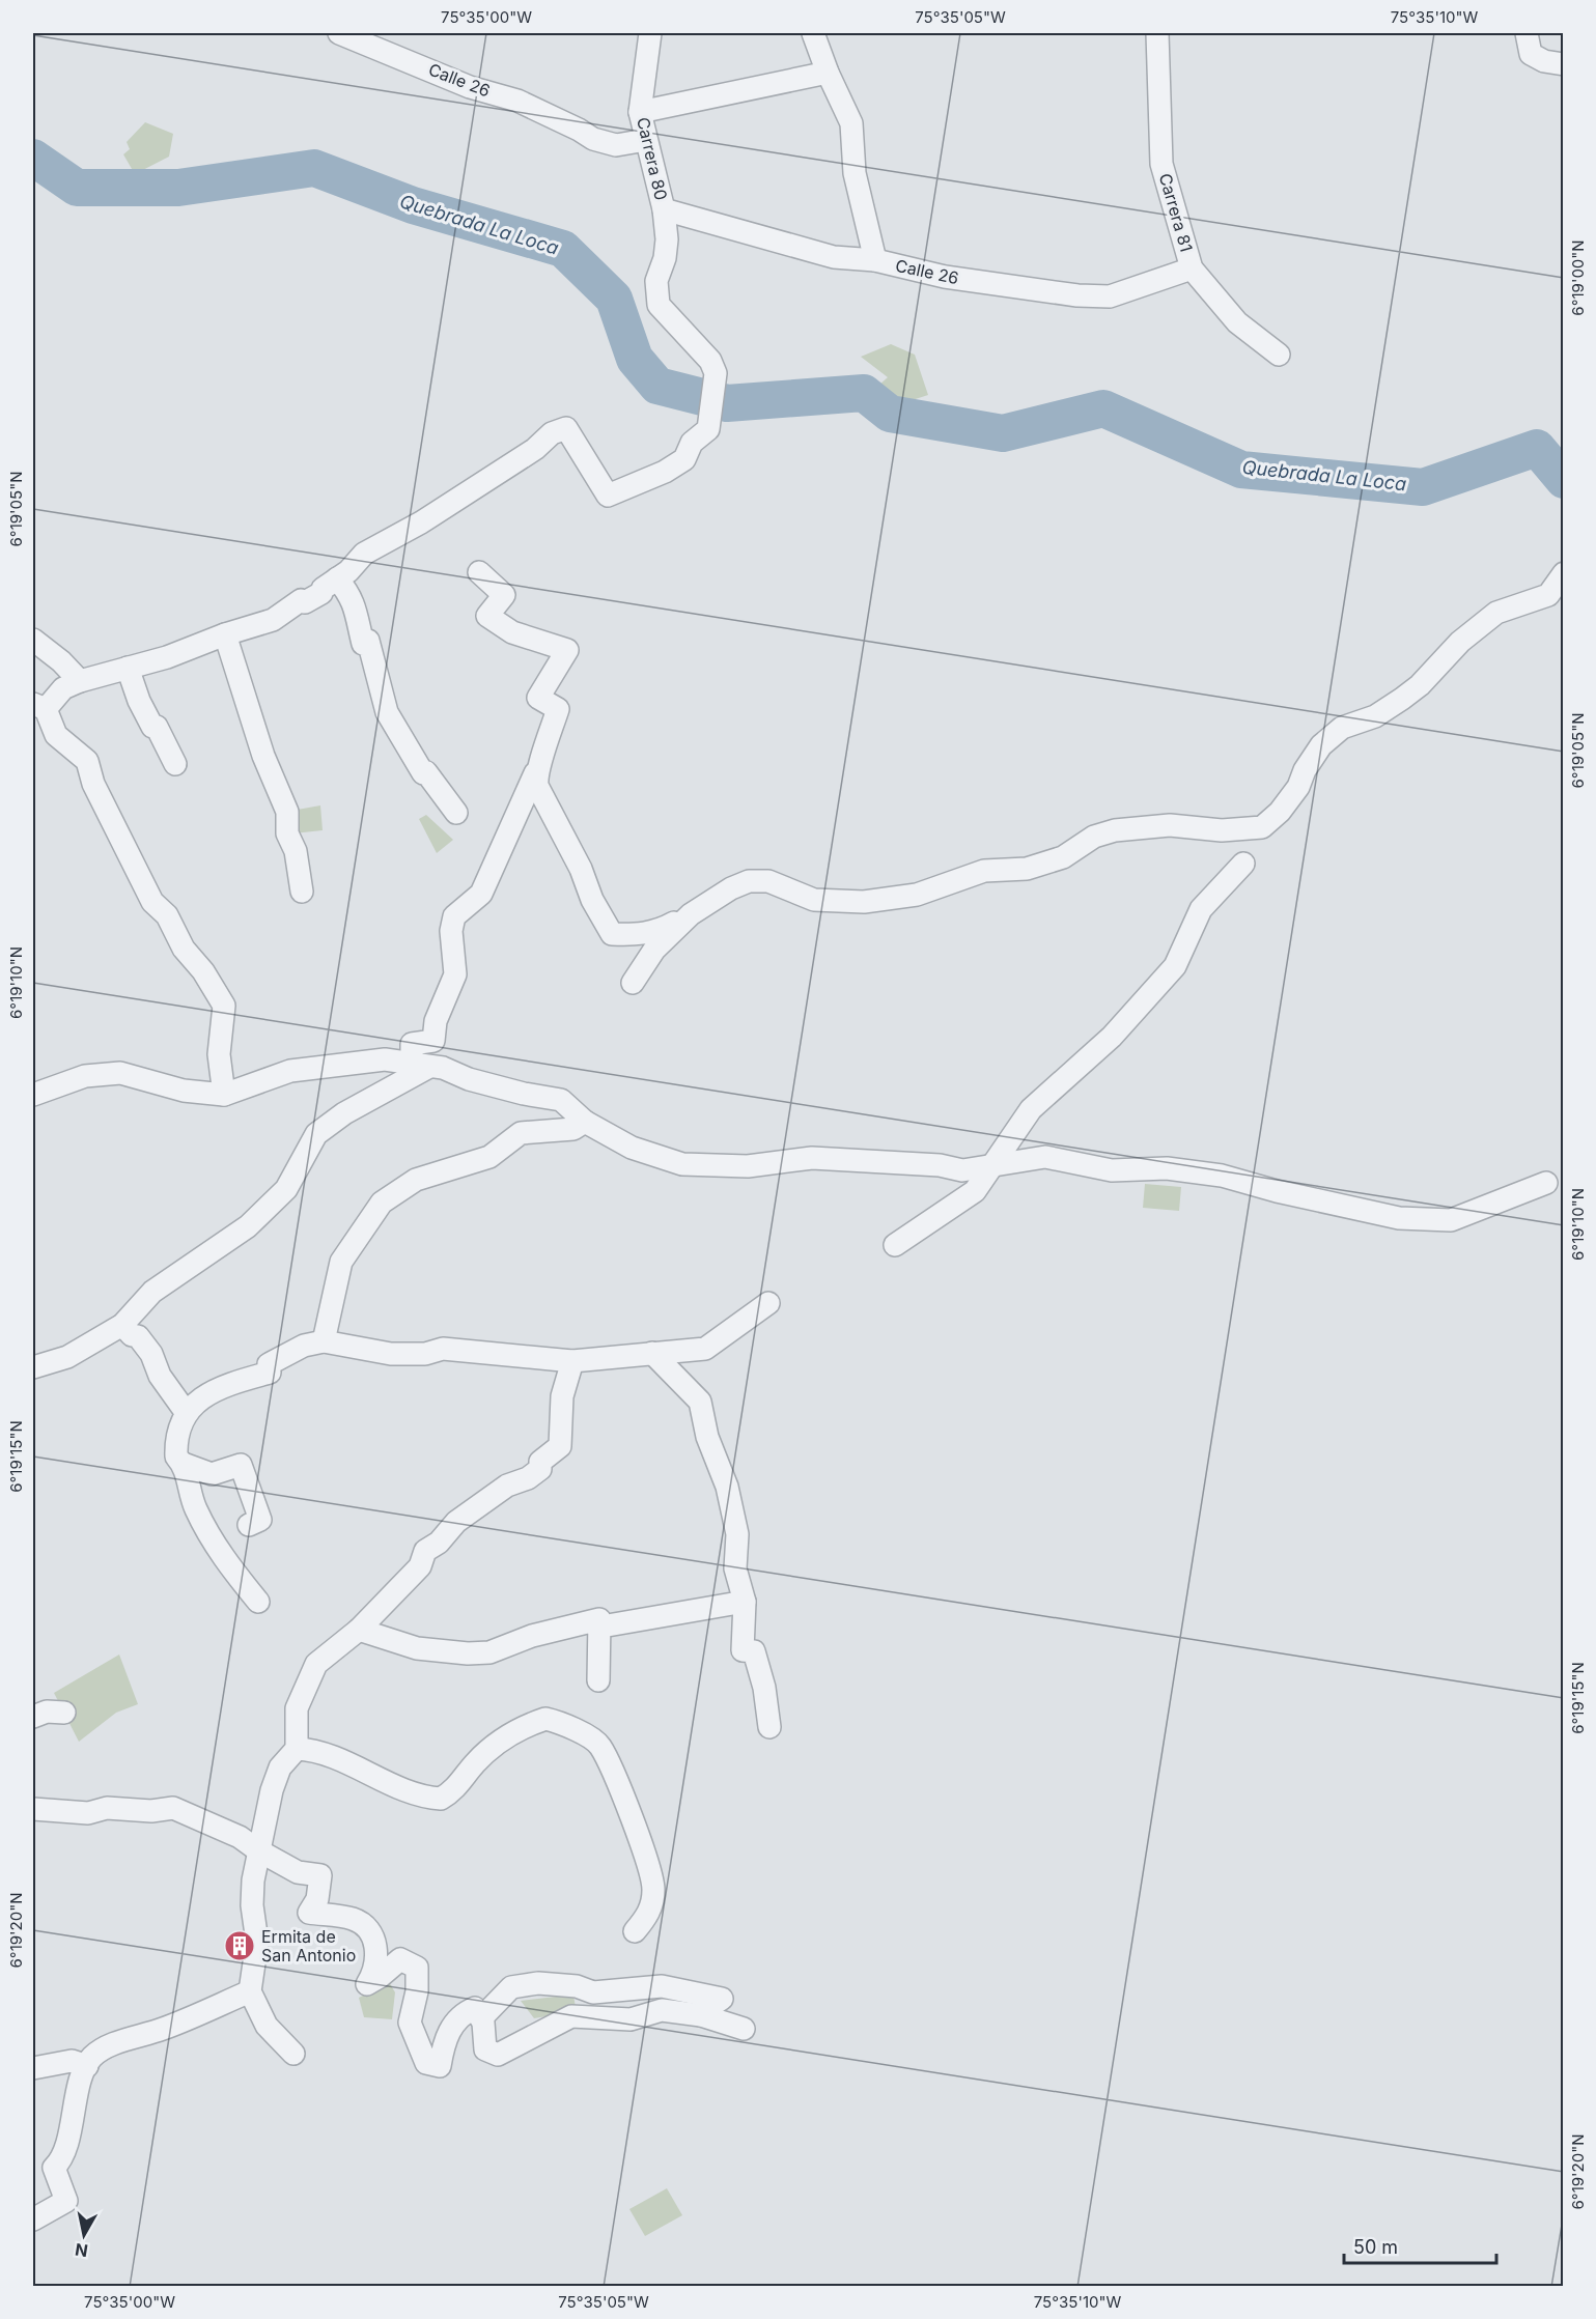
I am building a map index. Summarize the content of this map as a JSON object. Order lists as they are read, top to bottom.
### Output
{
  "streets": {
    "street": ["Calle 26", "Carrera 80", "Carrera 81"]
  },
  "crossings": [
    ["Calle 26", "Carrera 80"],
    ["Calle 26", "Carrera 81"]
  ],
  "water": ["Quebrada La Loca"],
  "places": {
    "building": ["Ermita de San Antonio"]
  },
  "scale_bar": "50 m",
  "north": "bottom",
  "coordinates": [
    "75°35'00\"W",
    "75°35'05\"W",
    "75°35'10\"W",
    "6°19'00\"N",
    "6°19'05\"N",
    "6°19'10\"N",
    "6°19'15\"N",
    "6°19'20\"N"
  ]
}
